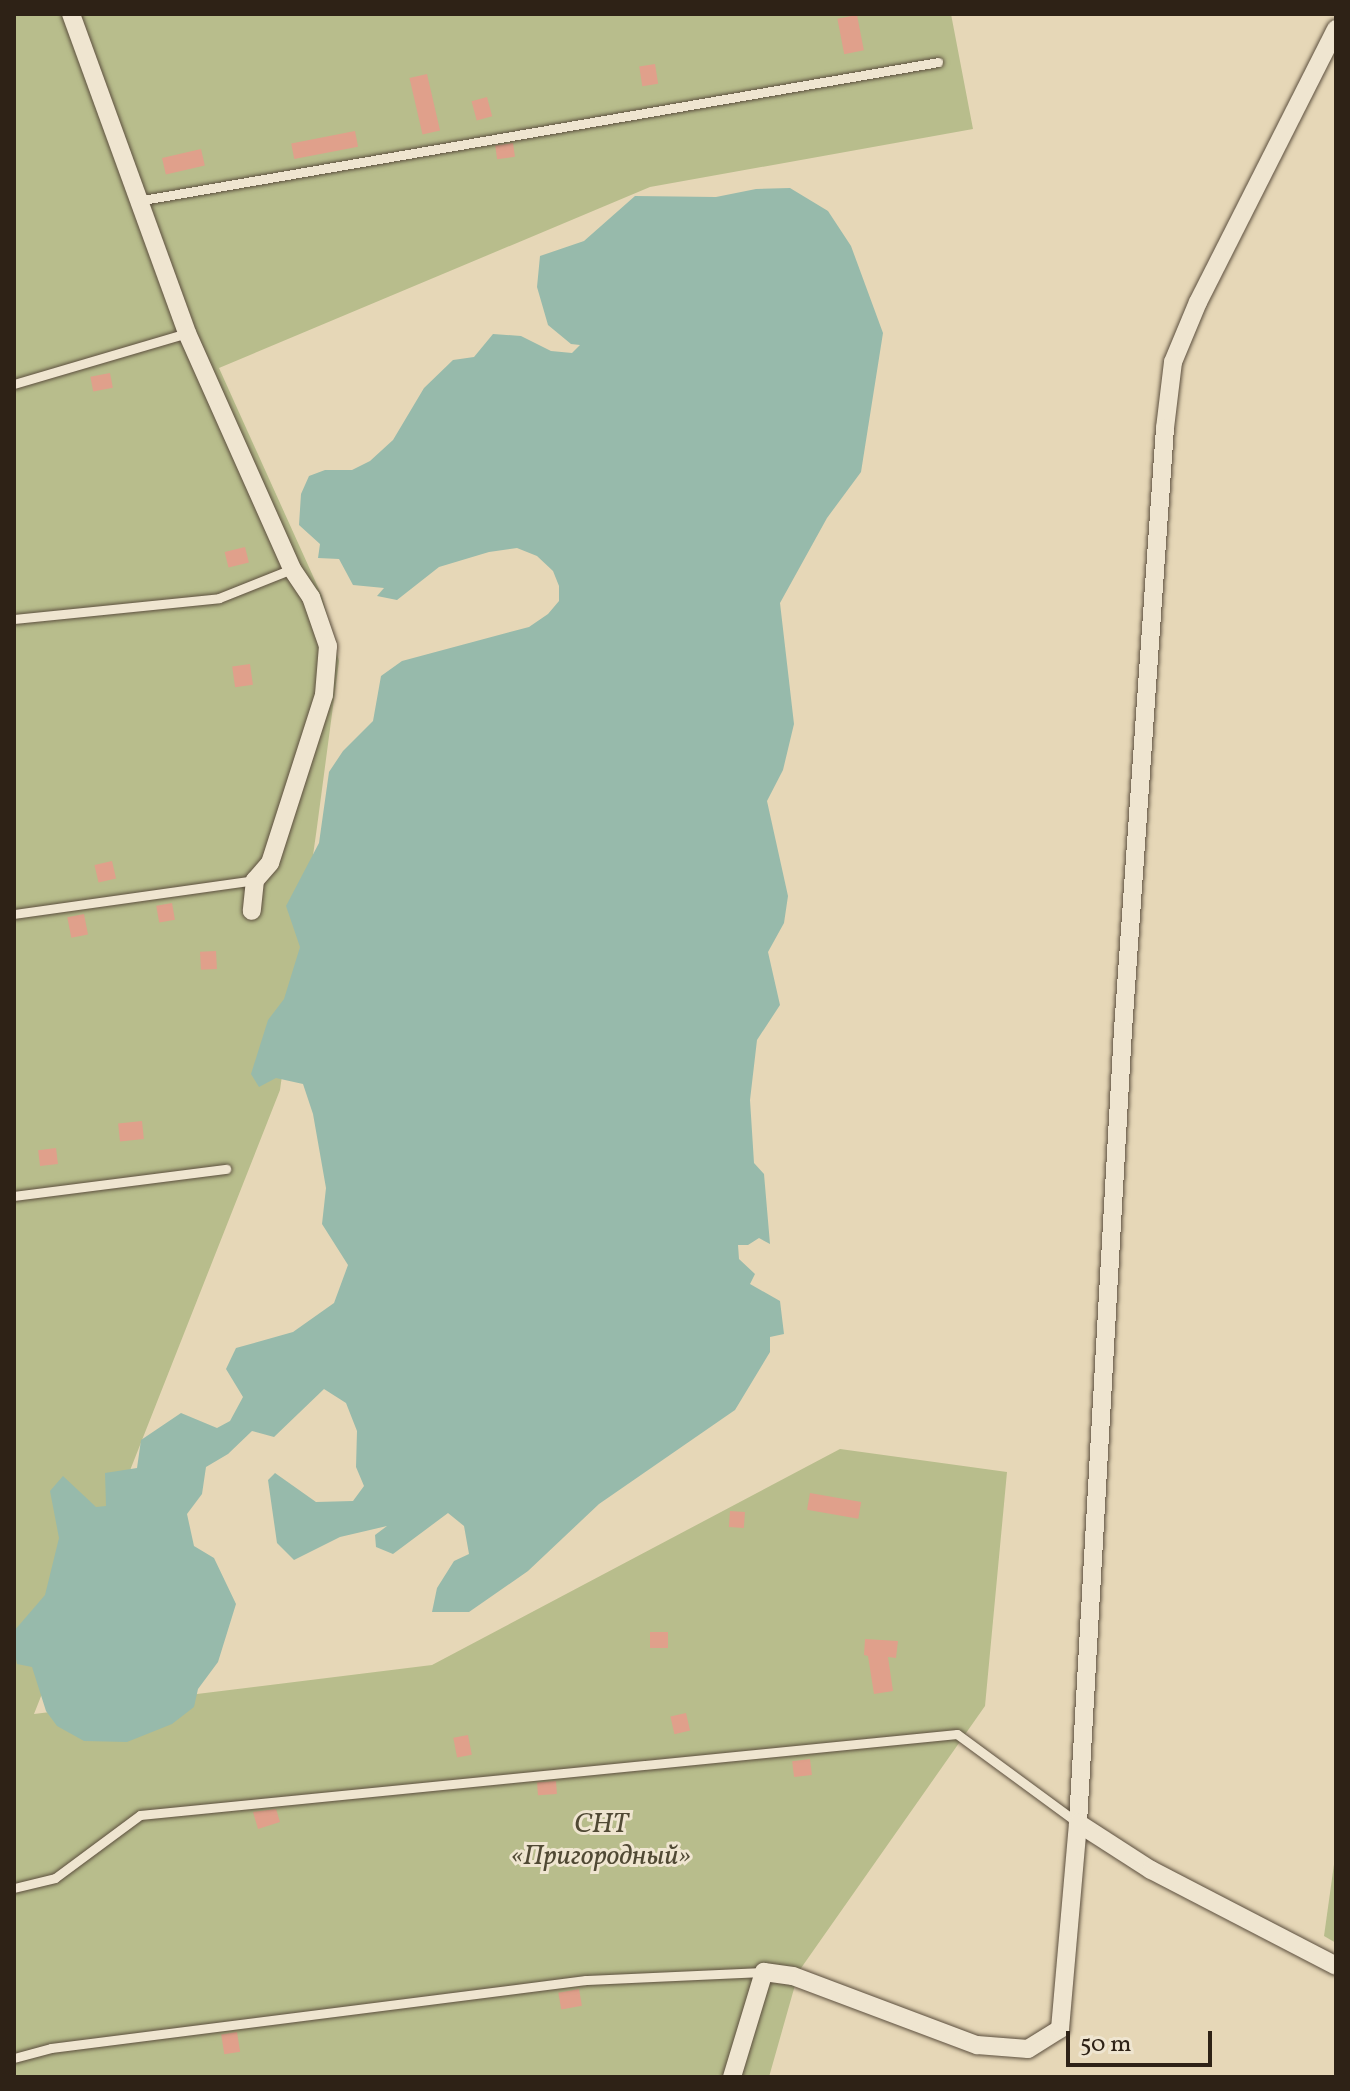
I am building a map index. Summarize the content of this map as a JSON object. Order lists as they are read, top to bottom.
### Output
{
  "parks": ["СНТ «Пригородный»"],
  "scale_bar": "50 m"
}
